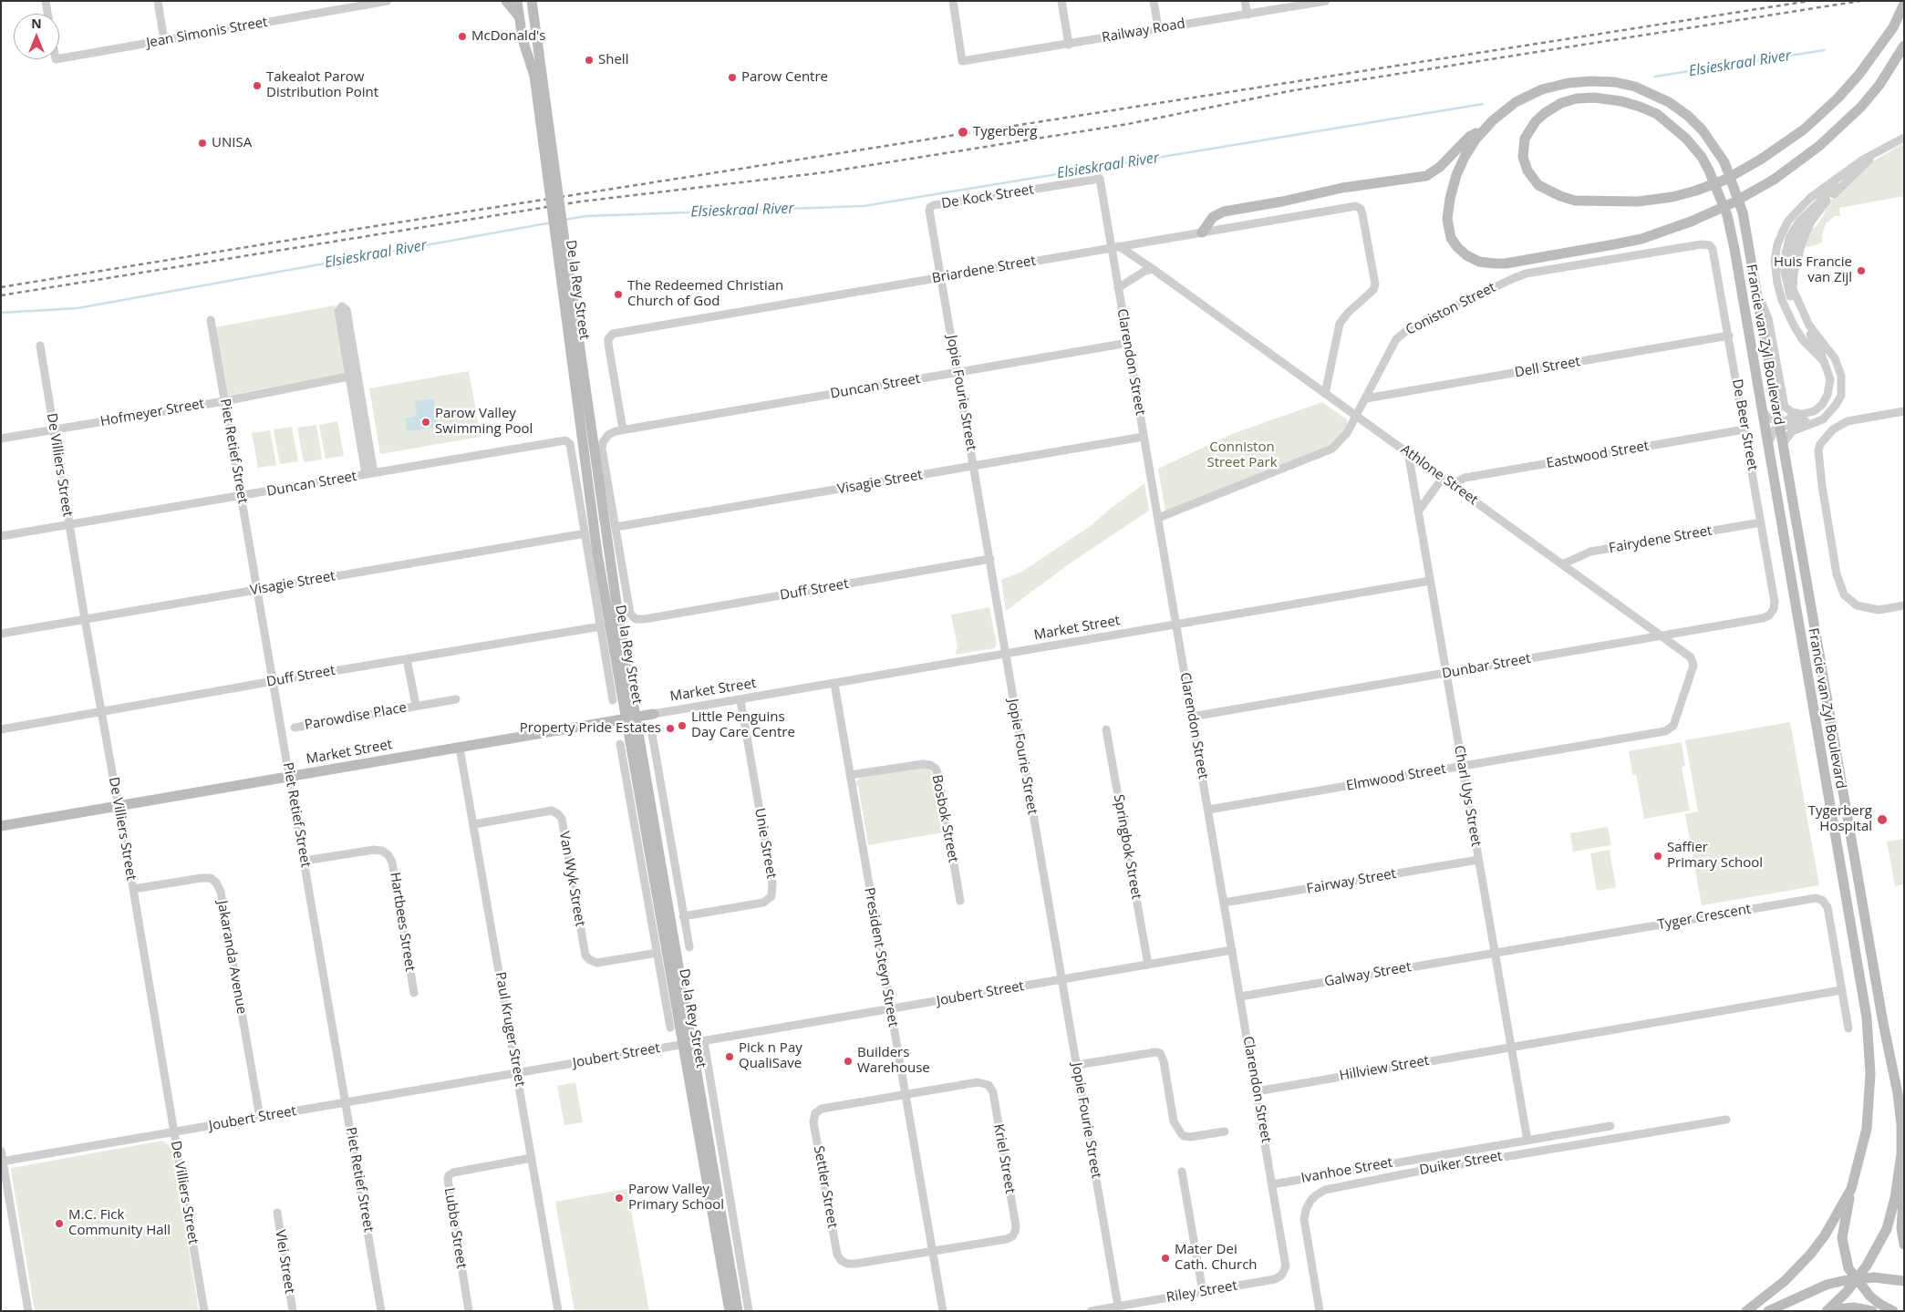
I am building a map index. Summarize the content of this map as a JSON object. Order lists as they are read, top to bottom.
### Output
{
  "streets": {
    "main road": ["De la Rey Street", "Francie van Zyl Boulevard", "Market Street"],
    "street": [
      "Railway Road",
      "Jean Simonis Street",
      "De Kock Street",
      "Briardene Street",
      "Coniston Street",
      "Clarendon Street",
      "Dell Street",
      "Duncan Street",
      "Jopie Fourie Street",
      "Hofmeyer Street",
      "De Beer Street",
      "Piet Retief Street",
      "Eastwood Street",
      "De Villiers Street",
      "Athlone Street",
      "Visagie Street",
      "Fairydene Street",
      "Duff Street",
      "Dunbar Street",
      "Parowdise Place",
      "Elmwood Street",
      "Charl Uys Street",
      "Bosbok Street",
      "Unie Street",
      "Springbok Street",
      "Van Wyk Street",
      "Fairway Street",
      "Tyger Crescent",
      "Hartbees Street",
      "Jakaranda Avenue",
      "President Steyn Street",
      "Galway Street",
      "Joubert Street",
      "Paul Kruger Street",
      "Hillview Street",
      "Kriel Street",
      "Duiker Street",
      "Ivanhoe Street",
      "Settler Street",
      "Lubbe Street",
      "Vlei Street",
      "Riley Street"
    ]
  },
  "crossings": [
    ["De Kock Street", "Clarendon Street"],
    ["De Kock Street", "Jopie Fourie Street"],
    ["Briardene Street", "De la Rey Street"],
    ["Briardene Street", "Clarendon Street"],
    ["Briardene Street", "Jopie Fourie Street"],
    ["Briardene Street", "Athlone Street"],
    ["De la Rey Street", "Duncan Street"],
    ["De la Rey Street", "Visagie Street"],
    ["De la Rey Street", "Duff Street"],
    ["De la Rey Street", "Market Street"],
    ["De la Rey Street", "Unie Street"],
    ["De la Rey Street", "Van Wyk Street"],
    ["De la Rey Street", "Joubert Street"],
    ["Coniston Street", "Clarendon Street"],
    ["Coniston Street", "Dell Street"],
    ["Coniston Street", "De Beer Street"],
    ["Coniston Street", "Athlone Street"],
    ["Clarendon Street", "Duncan Street"],
    ["Clarendon Street", "Athlone Street"],
    ["Clarendon Street", "Visagie Street"],
    ["Clarendon Street", "Market Street"],
    ["Clarendon Street", "Dunbar Street"],
    ["Clarendon Street", "Elmwood Street"],
    ["Clarendon Street", "Fairway Street"],
    ["Clarendon Street", "Galway Street"],
    ["Clarendon Street", "Joubert Street"],
    ["Clarendon Street", "Hillview Street"],
    ["Clarendon Street", "Ivanhoe Street"],
    ["Clarendon Street", "Riley Street"],
    ["Dell Street", "De Beer Street"],
    ["Duncan Street", "Jopie Fourie Street"],
    ["Duncan Street", "Piet Retief Street"],
    ["Duncan Street", "De Villiers Street"],
    ["Jopie Fourie Street", "Visagie Street"],
    ["Jopie Fourie Street", "Duff Street"],
    ["Jopie Fourie Street", "Market Street"],
    ["Jopie Fourie Street", "Joubert Street"],
    ["Jopie Fourie Street", "Riley Street"],
    ["Hofmeyer Street", "Piet Retief Street"],
    ["Hofmeyer Street", "De Villiers Street"],
    ["De Beer Street", "Eastwood Street"],
    ["De Beer Street", "Fairydene Street"],
    ["De Beer Street", "Dunbar Street"],
    ["Piet Retief Street", "Visagie Street"],
    ["Piet Retief Street", "Duff Street"],
    ["Piet Retief Street", "Market Street"],
    ["Piet Retief Street", "Hartbees Street"],
    ["Piet Retief Street", "Joubert Street"],
    ["Eastwood Street", "Athlone Street"],
    ["De Villiers Street", "Visagie Street"],
    ["De Villiers Street", "Duff Street"],
    ["De Villiers Street", "Market Street"],
    ["De Villiers Street", "Jakaranda Avenue"],
    ["De Villiers Street", "Joubert Street"],
    ["Athlone Street", "Fairydene Street"],
    ["Athlone Street", "Dunbar Street"],
    ["Athlone Street", "Elmwood Street"],
    ["Athlone Street", "Charl Uys Street"],
    ["Duff Street", "Parowdise Place"],
    ["Market Street", "Charl Uys Street"],
    ["Market Street", "Unie Street"],
    ["Market Street", "President Steyn Street"],
    ["Market Street", "Paul Kruger Street"],
    ["Dunbar Street", "Charl Uys Street"],
    ["Elmwood Street", "Charl Uys Street"],
    ["Charl Uys Street", "Fairway Street"],
    ["Charl Uys Street", "Tyger Crescent"],
    ["Charl Uys Street", "Galway Street"],
    ["Charl Uys Street", "Hillview Street"],
    ["Charl Uys Street", "Ivanhoe Street"],
    ["Bosbok Street", "President Steyn Street"],
    ["Springbok Street", "Joubert Street"],
    ["Van Wyk Street", "Paul Kruger Street"],
    ["Tyger Crescent", "Galway Street"],
    ["Jakaranda Avenue", "Joubert Street"],
    ["President Steyn Street", "Joubert Street"],
    ["President Steyn Street", "Kriel Street"],
    ["President Steyn Street", "Settler Street"],
    ["Joubert Street", "Paul Kruger Street"],
    ["Paul Kruger Street", "Lubbe Street"],
    ["Kriel Street", "Settler Street"]
  ],
  "water": ["Elsieskraal River"],
  "parks": ["Conniston Street Park"],
  "places": [
    "McDonald's",
    "Shell",
    "Parow Centre",
    "Takealot Parow Distribution Point",
    "Tygerberg",
    "UNISA",
    "Huis Francie van Zijl",
    "The Redeemed Christian Church of God",
    "Parow Valley Swimming Pool",
    "Little Penguins Day Care Centre",
    "Property Pride Estates",
    "Tygerberg Hospital",
    "Saffier Primary School",
    "Pick n Pay QualiSave",
    "Builders Warehouse",
    "Parow Valley Primary School",
    "M.C. Fick Community Hall",
    "Mater Dei Cath. Church"
  ],
  "north": "top"
}
